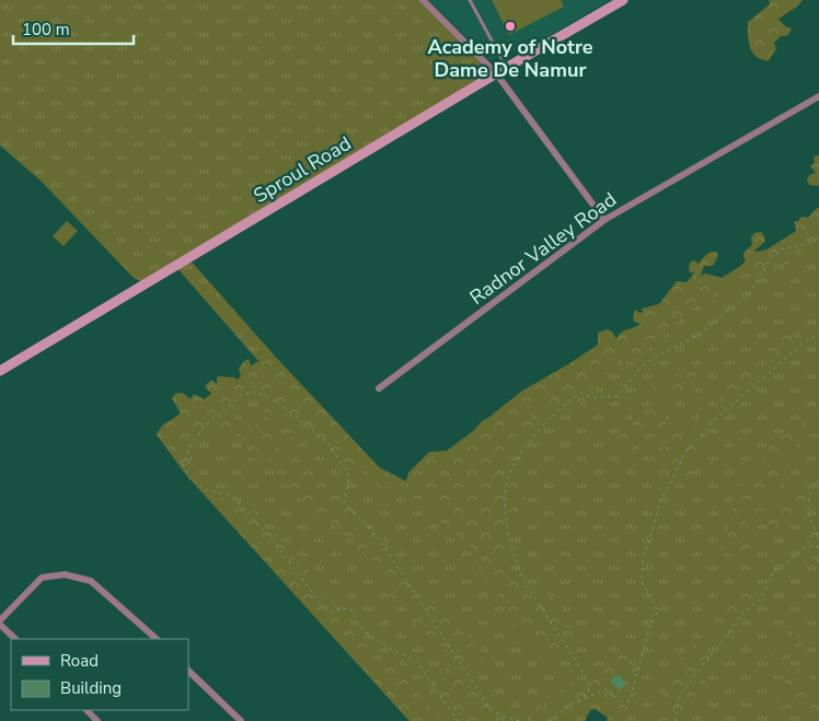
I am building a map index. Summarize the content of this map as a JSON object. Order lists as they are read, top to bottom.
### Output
{
  "streets": {
    "main road": ["Sproul Road"],
    "street": ["Radnor Valley Road"]
  },
  "places": ["Academy of Notre Dame De Namur"],
  "legend": ["Road", "Building"],
  "scale_bar": "100 m"
}
